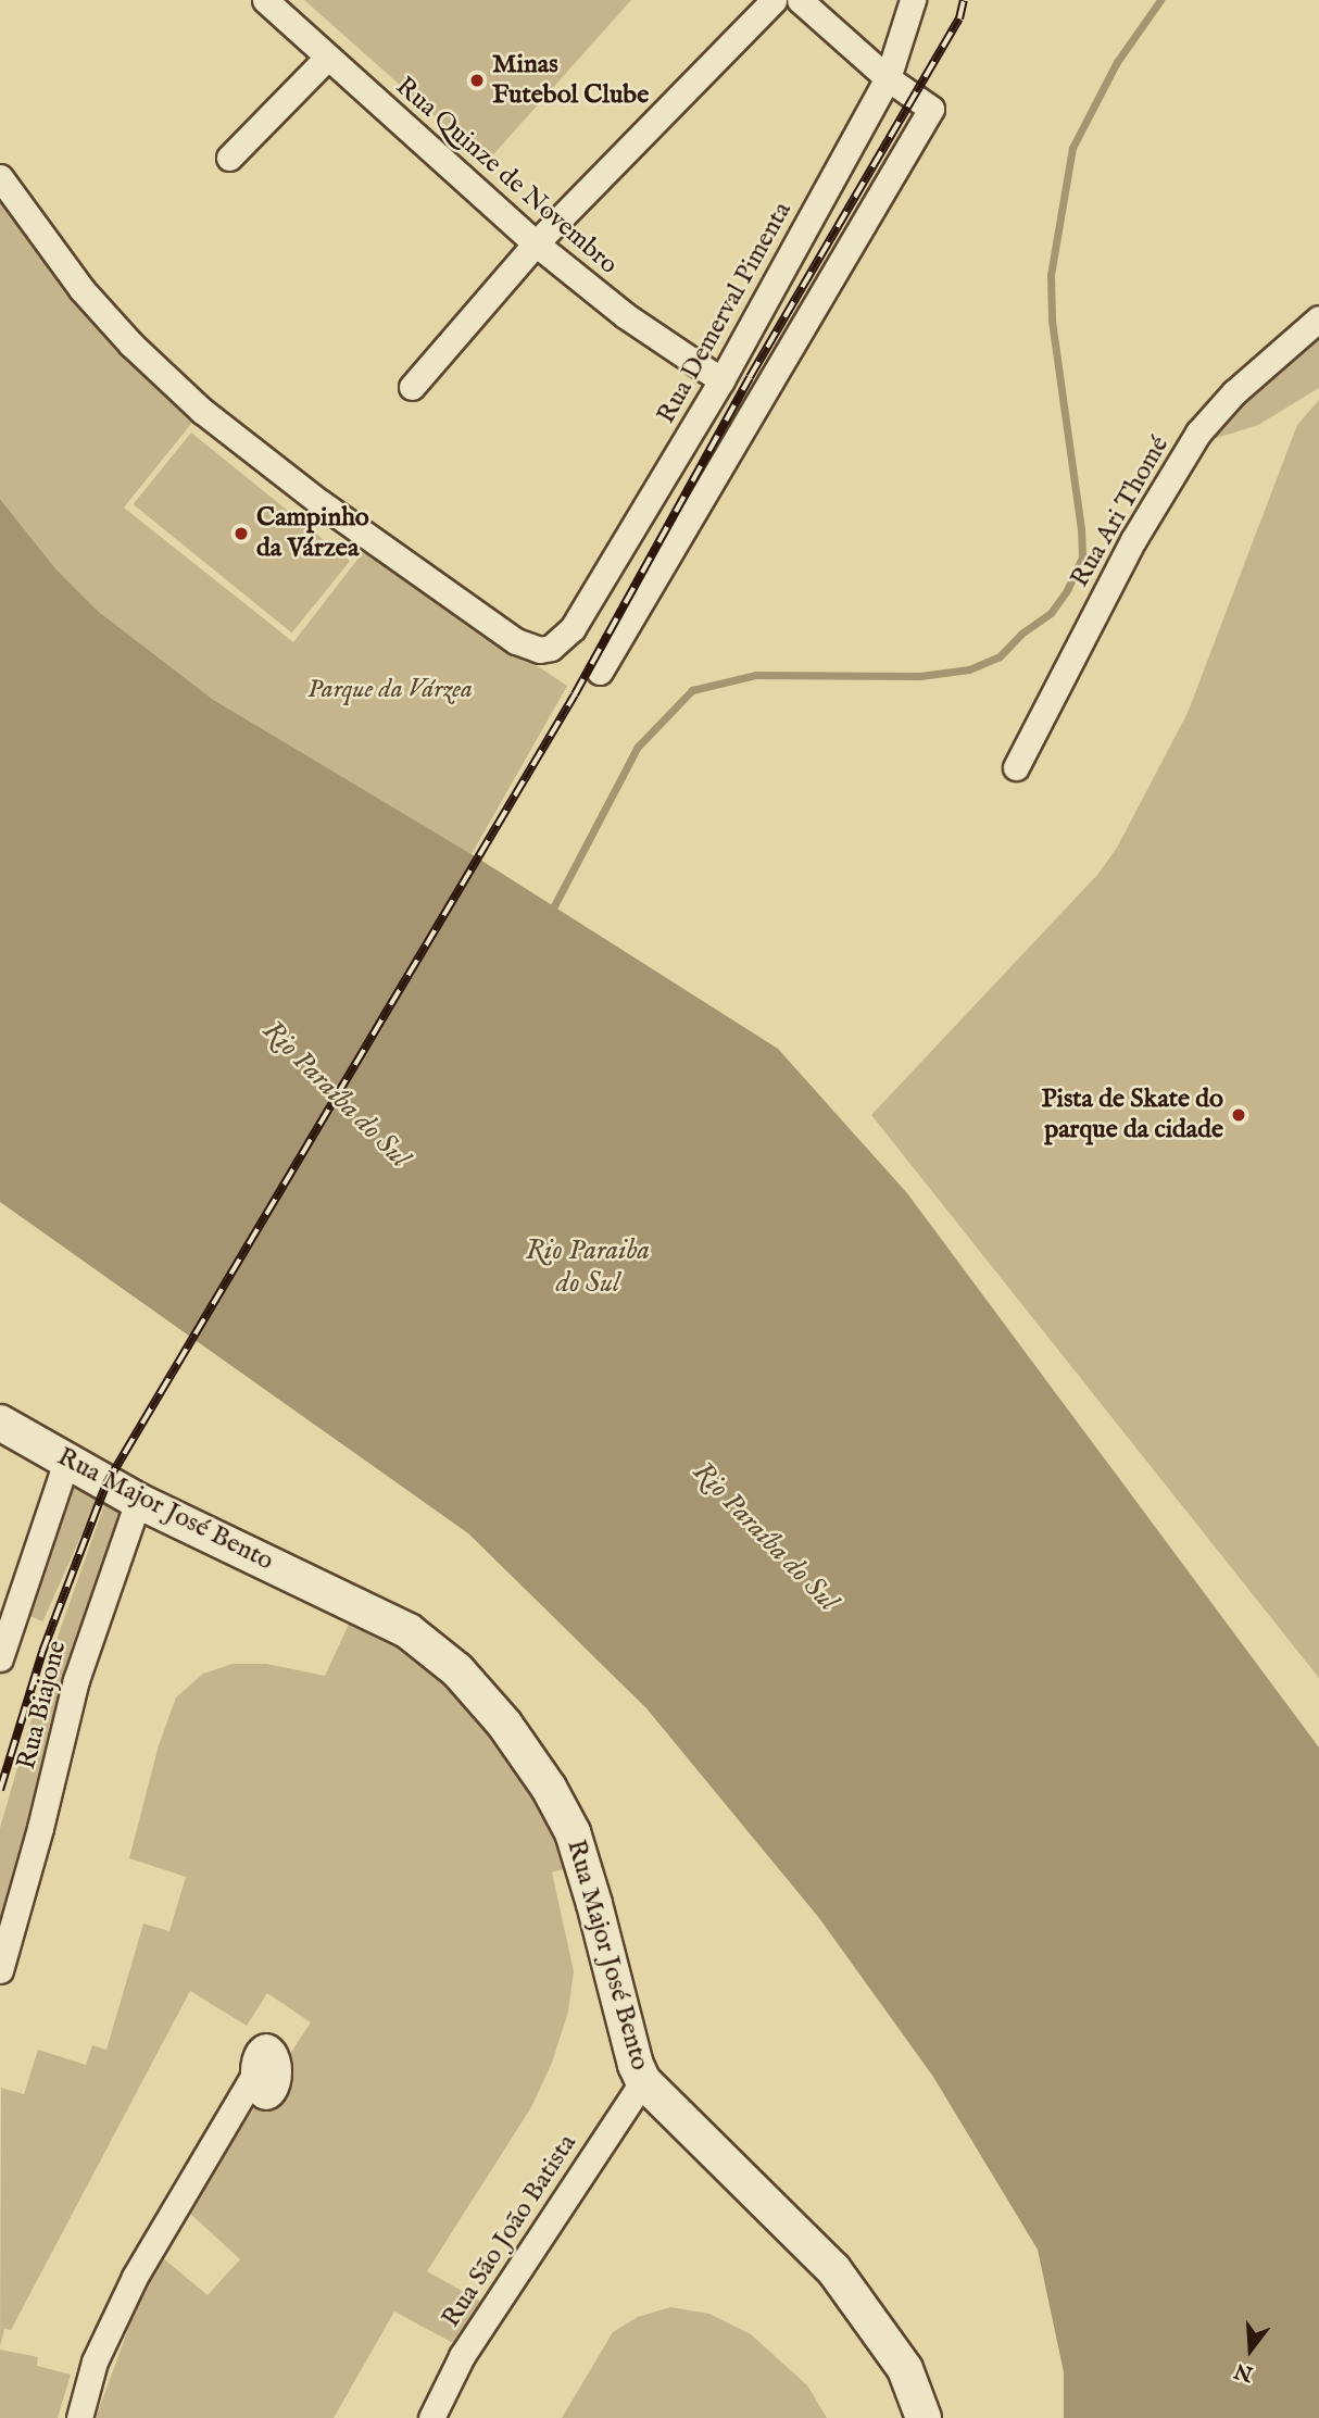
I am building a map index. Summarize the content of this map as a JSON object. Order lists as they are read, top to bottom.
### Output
{
  "streets": {
    "street": [
      "Rua Quinze de Novembro",
      "Rua Demerval Pimenta",
      "Rua Ari Thomé",
      "Rua Major José Bento",
      "Rua Biajone",
      "Rua São João Batista"
    ]
  },
  "crossings": [
    ["Rua Quinze de Novembro", "Rua Demerval Pimenta"],
    ["Rua Major José Bento", "Rua Biajone"],
    ["Rua Major José Bento", "Rua São João Batista"]
  ],
  "water": ["Rio Paraíba do Sul", "Rio Paraiba do Sul"],
  "parks": ["Parque da Várzea"],
  "places": ["Minas Futebol Clube", "Campinho da Várzea", "Pista de Skate do parque da cidade"],
  "north": "bottom"
}
